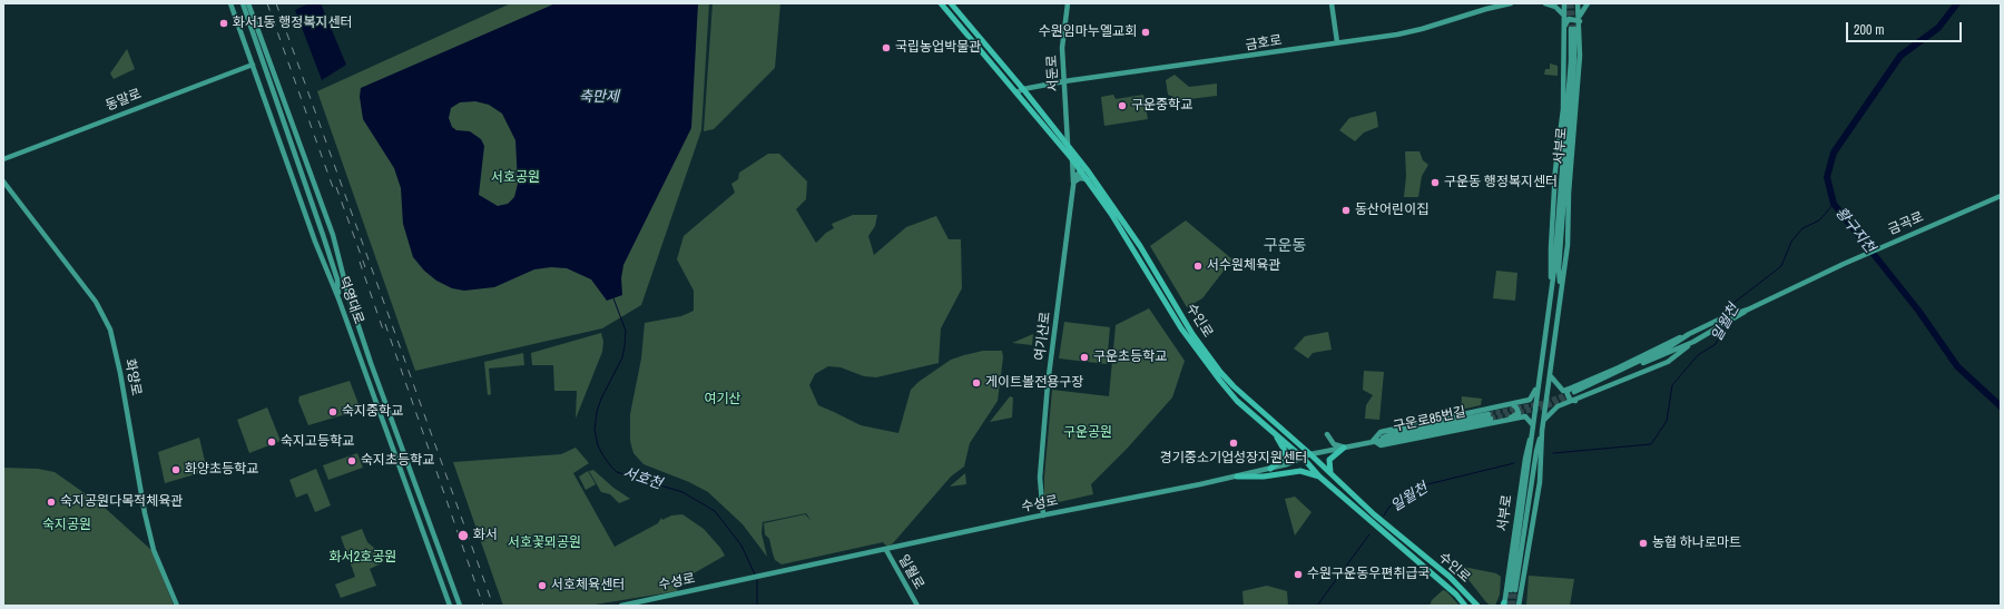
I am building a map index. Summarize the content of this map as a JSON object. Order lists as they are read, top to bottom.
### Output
{
  "streets": {
    "main road": ["수인로"],
    "street": [
      "금호로",
      "서둔로",
      "동말로",
      "서부로",
      "금곡로",
      "덕영대로",
      "여기산로",
      "화양로",
      "구운로85번길",
      "수성로",
      "일월로"
    ]
  },
  "crossings": [
    ["금호로", "서둔로"],
    ["금호로", "수인로"],
    ["서둔로", "수인로"],
    ["동말로", "덕영대로"],
    ["수인로", "여기산로"],
    ["수인로", "구운로85번길"],
    ["수인로", "수성로"],
    ["여기산로", "수성로"],
    ["구운로85번길", "수성로"],
    ["수성로", "일월로"]
  ],
  "districts": ["구운동"],
  "water": [
    "축만제",
    "황구지천",
    "일월천",
    "서호천"
  ],
  "parks": [
    "서호공원",
    "여기산",
    "구운공원",
    "숙지공원",
    "서호꽃뫼공원",
    "화서2호공원"
  ],
  "places": [
    "화서1동 행정복지센터",
    "수원임마누엘교회",
    "국립농업박물관",
    "구운중학교",
    "구운동 행정복지센터",
    "동산어린이집",
    "서수원체육관",
    "구운초등학교",
    "게이트볼전용구장",
    "숙지중학교",
    "숙지고등학교",
    "경기중소기업성장지원센터",
    "숙지초등학교",
    "화양초등학교",
    "숙지공원다목적체육관",
    "화서",
    "농협 하나로마트",
    "수원구운동우편취급국",
    "서호체육센터"
  ],
  "scale_bar": "200 m"
}
